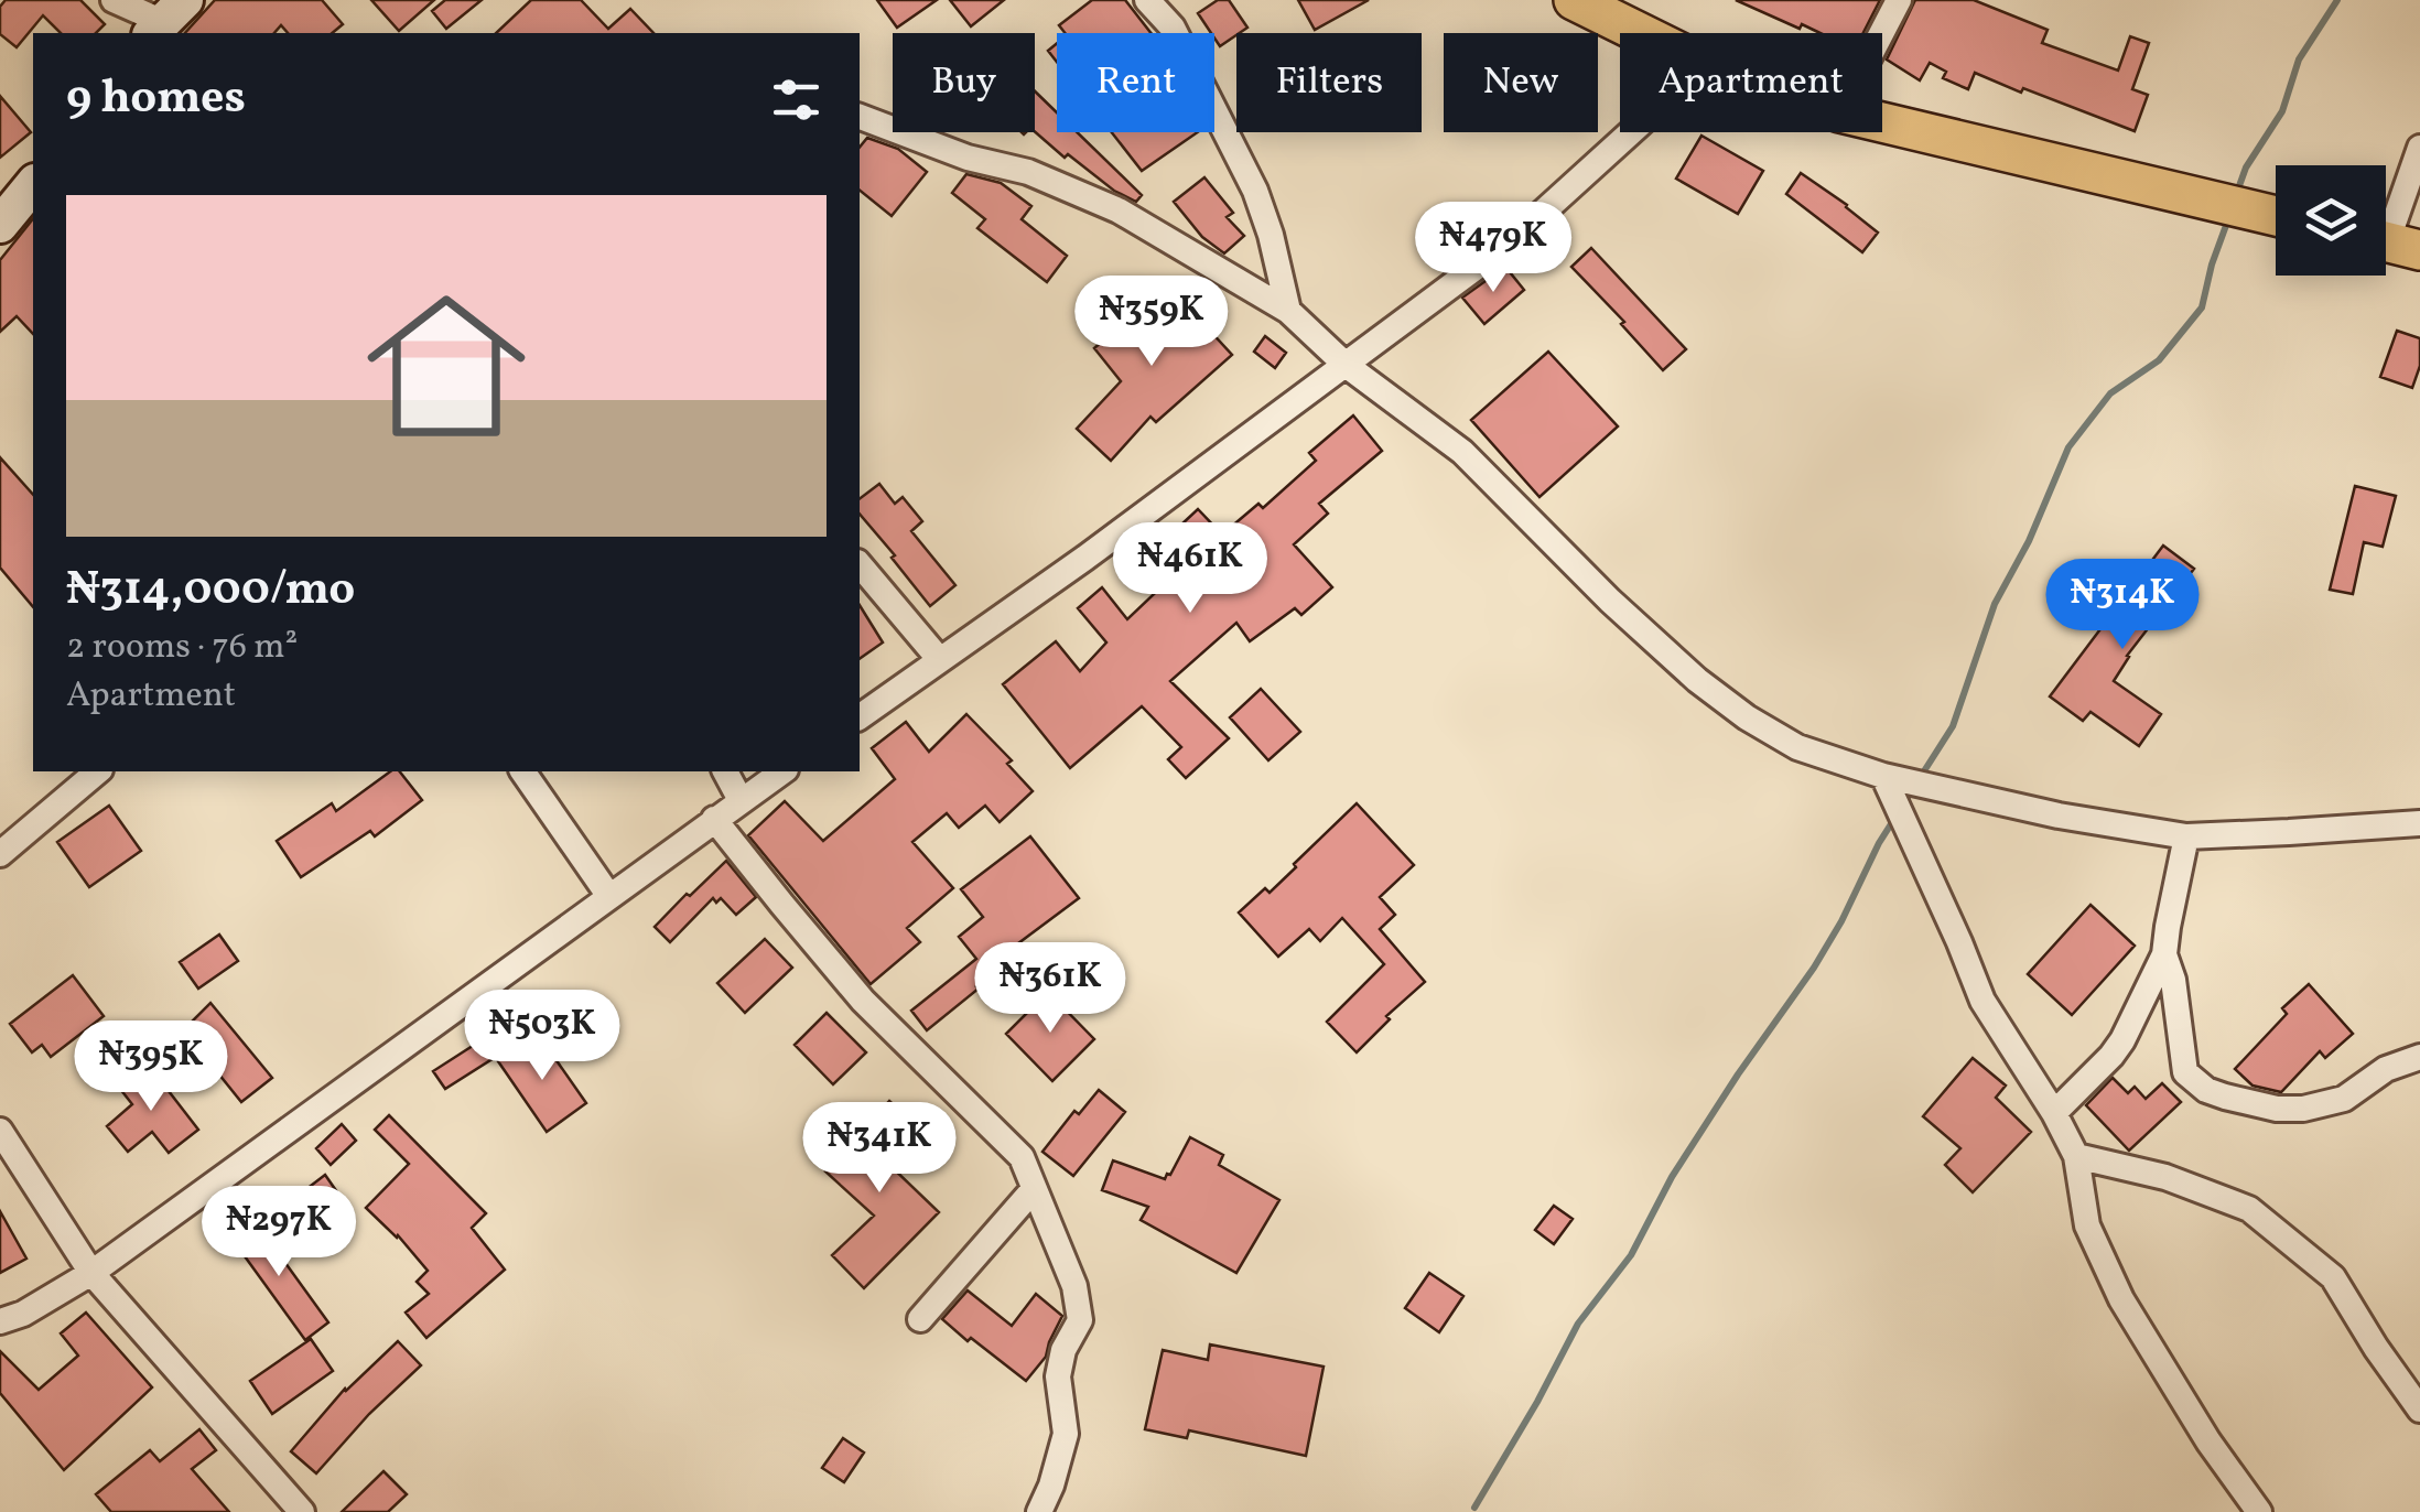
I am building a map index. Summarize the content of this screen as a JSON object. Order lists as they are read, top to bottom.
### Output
{
  "page": {
    "chip": [
      "Buy",
      "Rent",
      "Filters",
      "New",
      "Apartment"
    ],
    "heading": "9 homes",
    "list": [
      {
        "name": "₦314,000/mo",
        "note": "2 rooms · 76 m² · Apartment"
      }
    ],
    "price": [
      "₦479K",
      "₦359K",
      "₦461K",
      "₦314K",
      "₦361K",
      "₦503K",
      "₦395K",
      "₦341K",
      "₦297K"
    ]
  }
}
